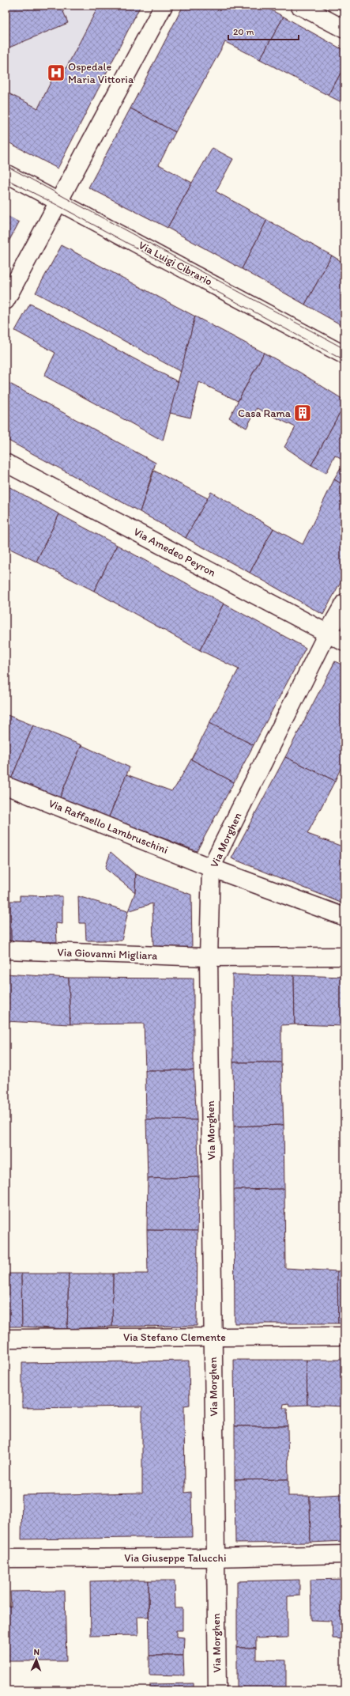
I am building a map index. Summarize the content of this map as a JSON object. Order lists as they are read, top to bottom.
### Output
{
  "streets": {
    "street": [
      "Via Luigi Cibrario",
      "Via Amedeo Peyron",
      "Via Raffaello Lambruschini",
      "Via Morghen",
      "Via Giovanni Migliara",
      "Via Stefano Clemente",
      "Via Giuseppe Talucchi"
    ]
  },
  "crossings": [
    ["Via Amedeo Peyron", "Via Morghen"],
    ["Via Raffaello Lambruschini", "Via Morghen"],
    ["Via Morghen", "Via Giovanni Migliara"],
    ["Via Morghen", "Via Stefano Clemente"],
    ["Via Morghen", "Via Giuseppe Talucchi"]
  ],
  "places": {
    "hospital": ["Ospedale Maria Vittoria"],
    "building": ["Casa Rama"]
  },
  "scale_bar": "20 m",
  "north": "top"
}
